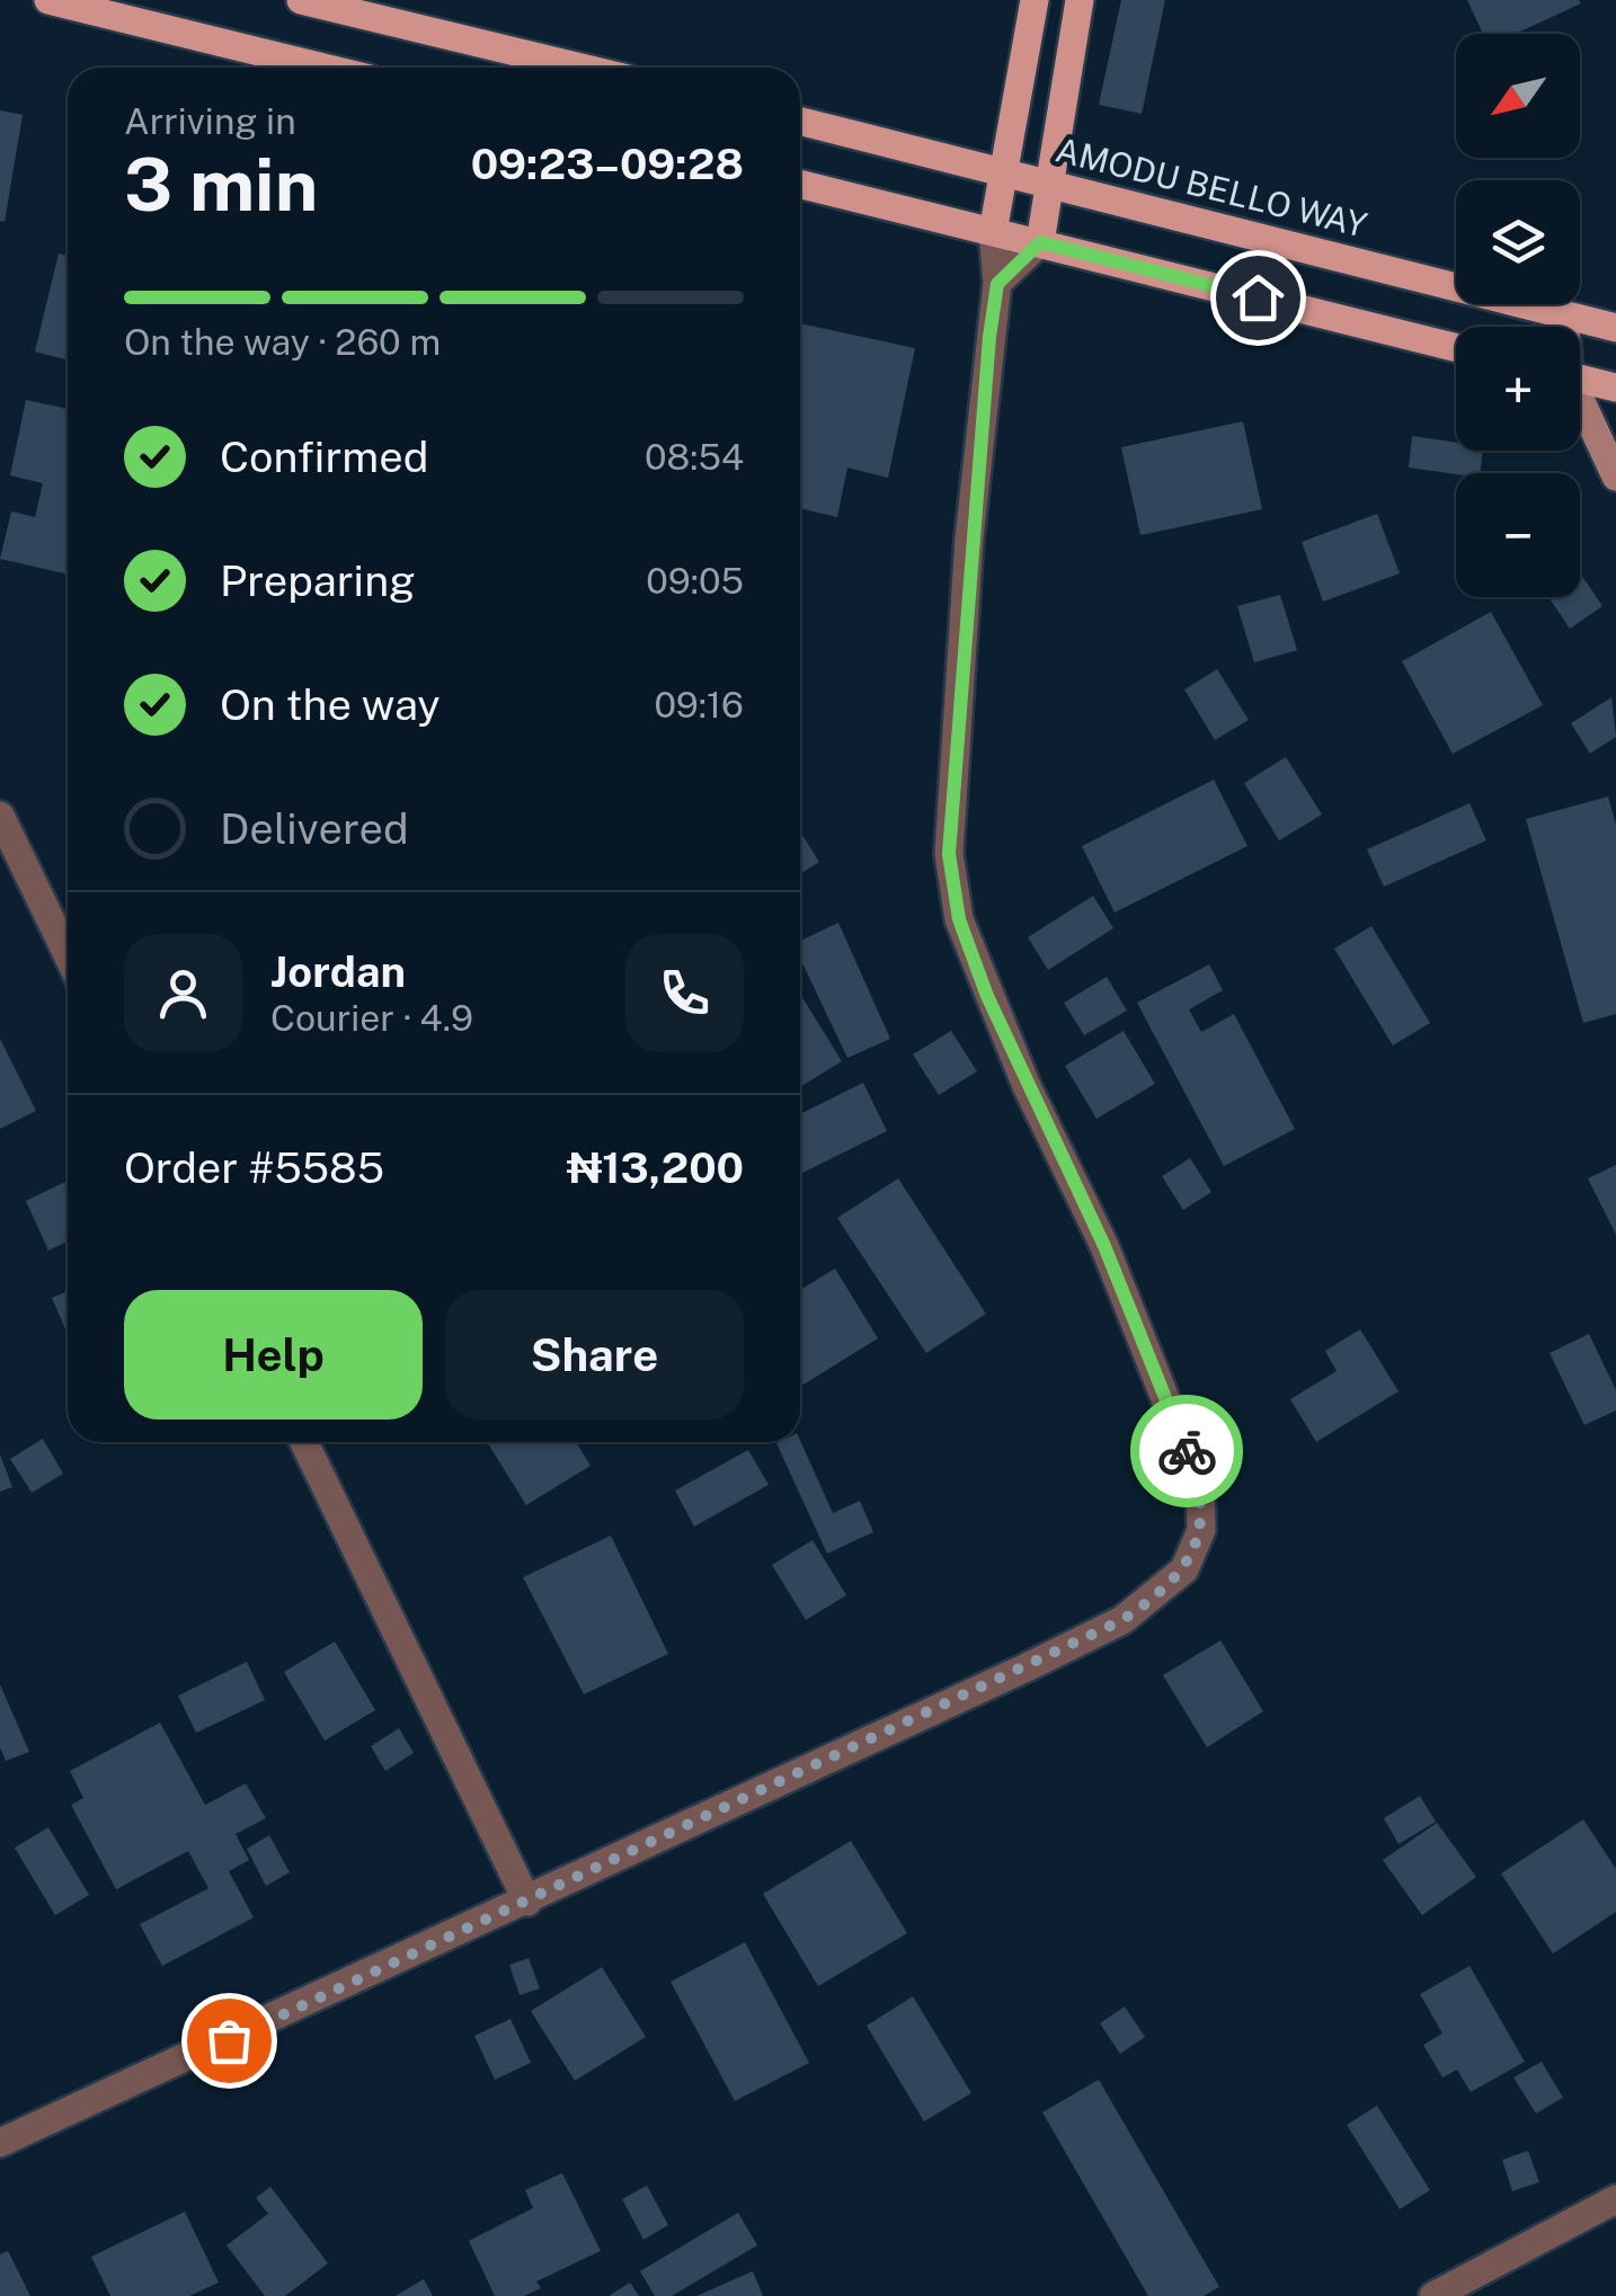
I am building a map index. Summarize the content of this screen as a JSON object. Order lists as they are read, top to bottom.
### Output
{
  "streets": {
    "main road": ["AMODU BELLO WAY"]
  },
  "north": "bottom left",
  "page": {
    "map_buttons": ["+", "−"],
    "heading": ["3 min", "Arriving in", "09:23–09:28"],
    "panel": [
      "Jordan",
      "Courier · 4.9",
      "Order #5585",
      "₦13,200"
    ],
    "bar": "On the way · 260 m",
    "list": [
      ["Confirmed", "08:54"],
      ["Preparing", "09:05"],
      ["On the way", "09:16"],
      "Delivered"
    ],
    "buttons": ["Help", "Share"]
  }
}
